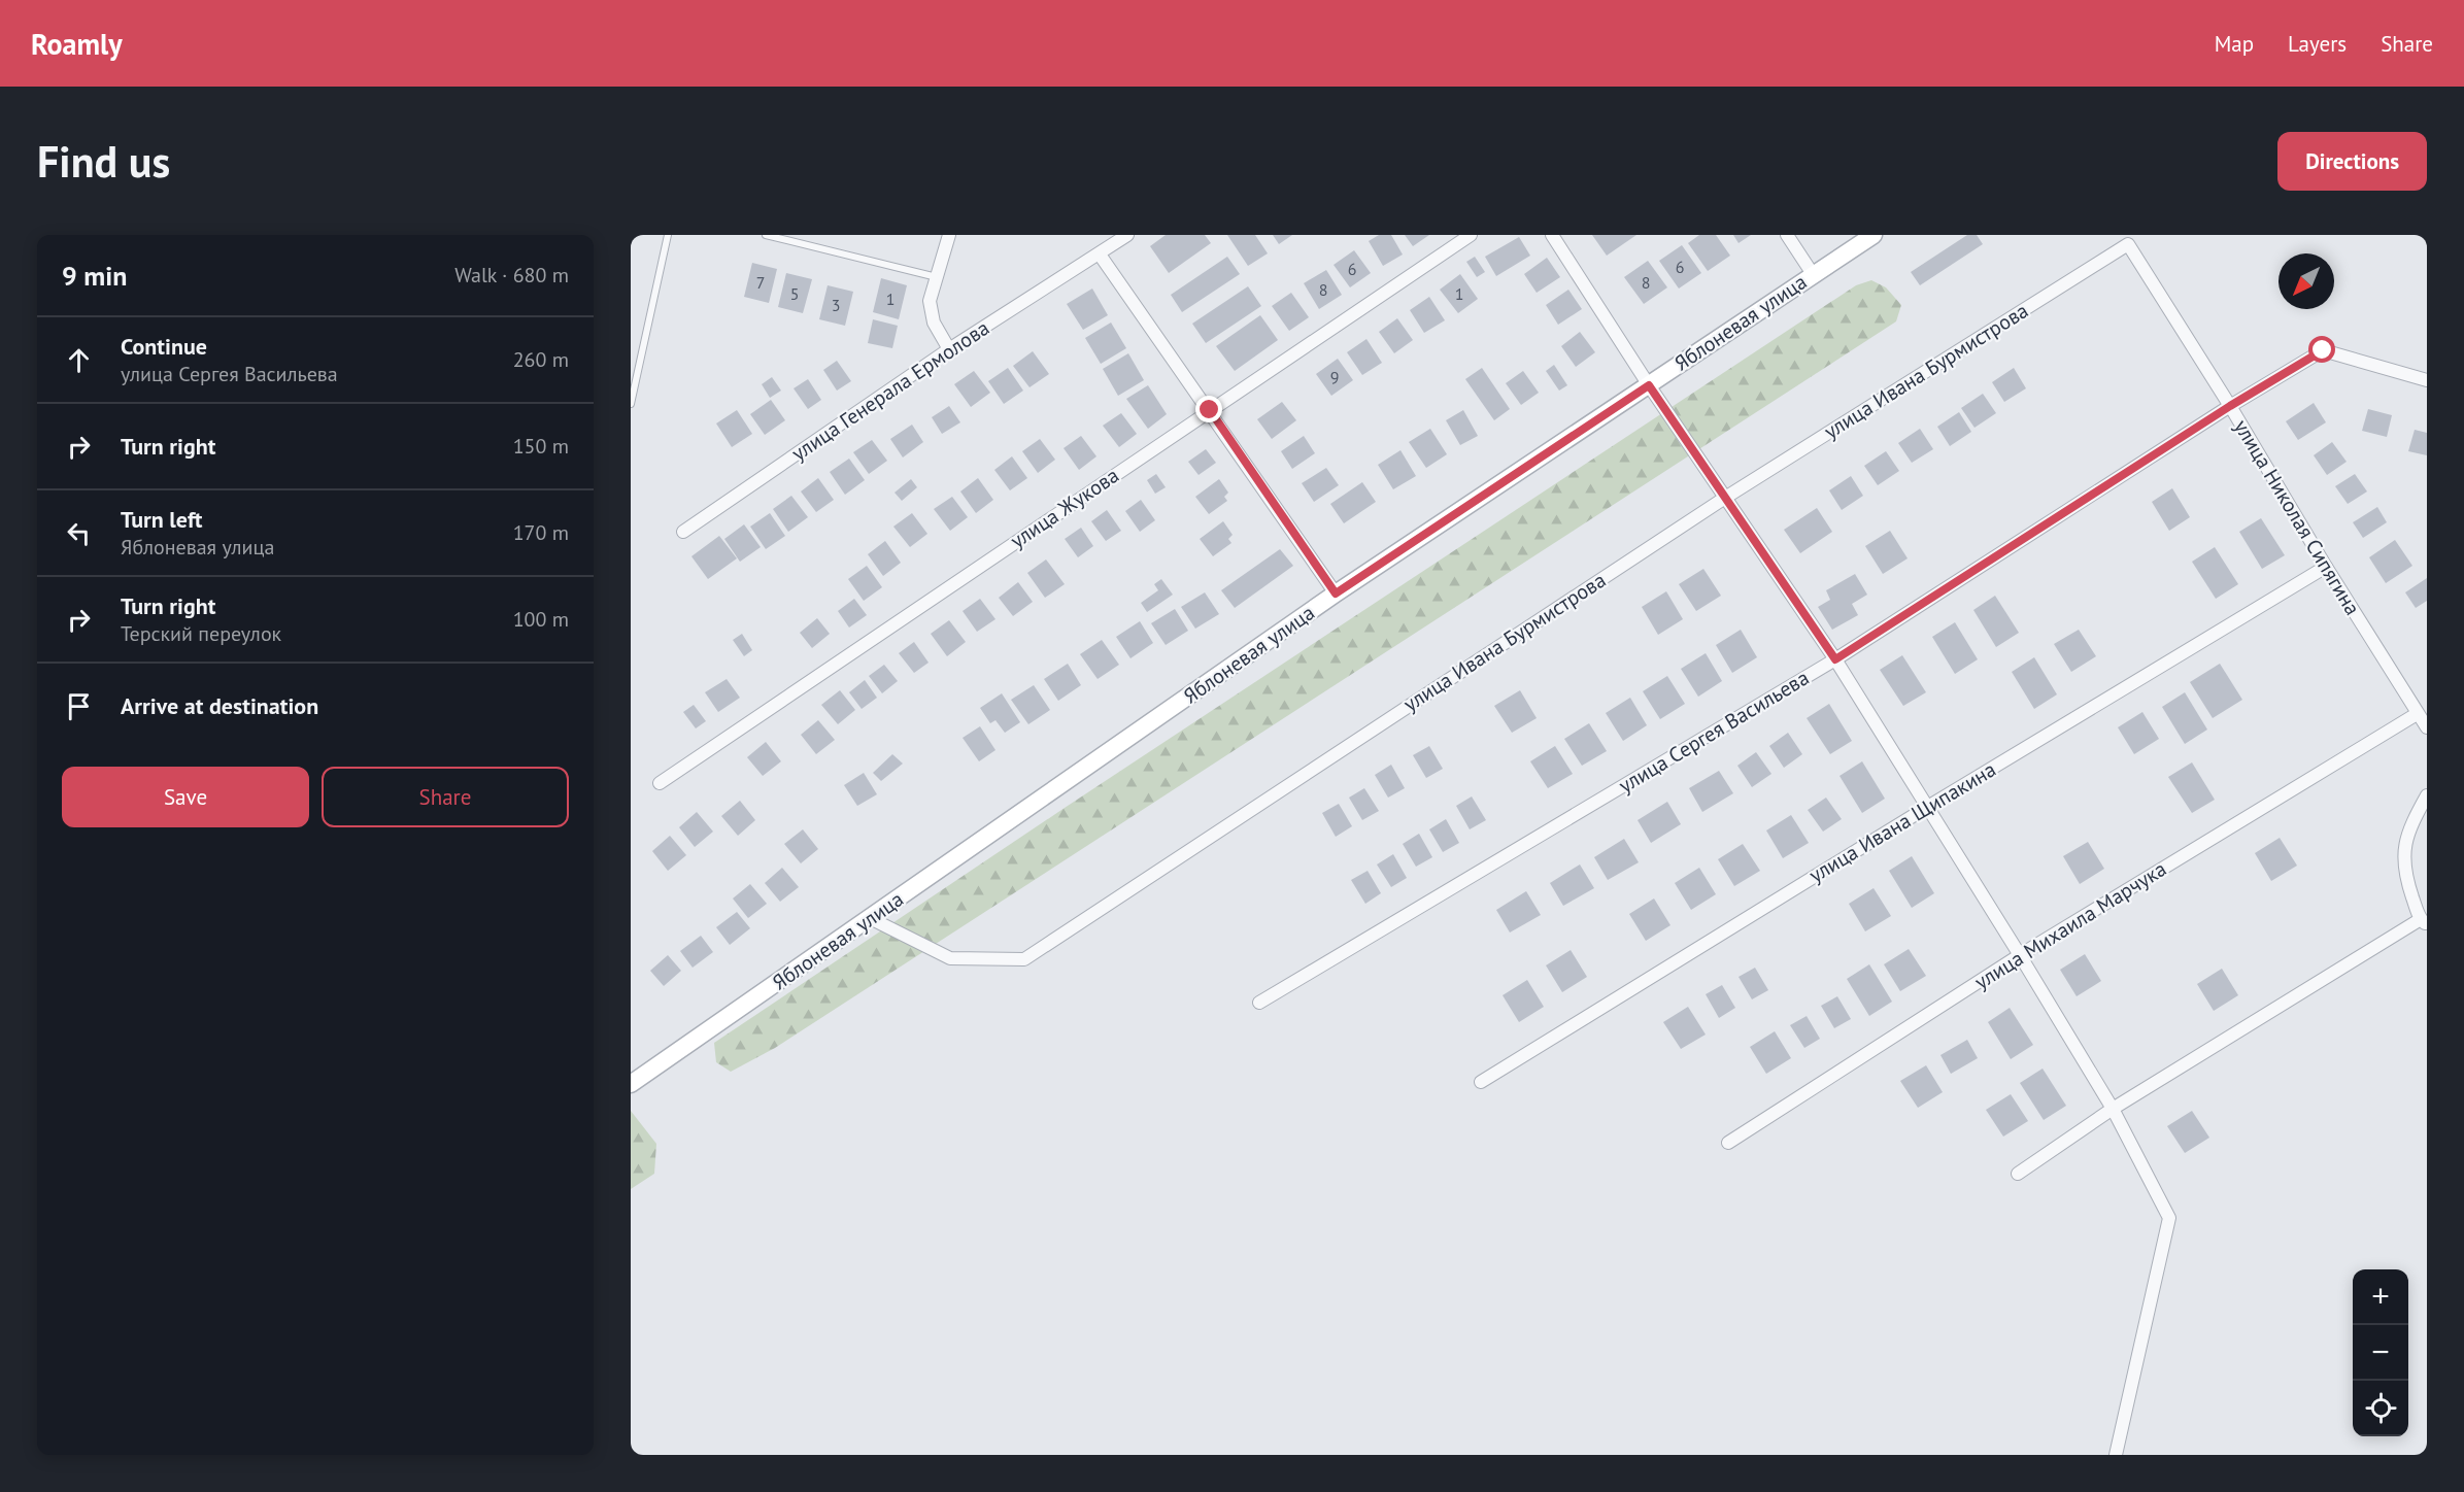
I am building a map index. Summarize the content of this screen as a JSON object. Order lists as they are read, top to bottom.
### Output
{
  "streets": {
    "street": [
      "Яблоневая улица",
      "улица Ивана Бурмистрова",
      "улица Генерала Ермолова",
      "улица Жукова",
      "улица Николая Сипягина",
      "улица Сергея Васильева",
      "улица Ивана Щипакина",
      "улица Михаила Марчука"
    ]
  },
  "crossings": [
    ["Яблоневая улица", "улица Ивана Бурмистрова"],
    ["улица Ивана Бурмистрова", "улица Николая Сипягина"],
    ["улица Николая Сипягина", "улица Сергея Васильева"],
    ["улица Николая Сипягина", "улица Ивана Щипакина"],
    ["улица Николая Сипягина", "улица Михаила Марчука"]
  ],
  "house_numbers": [
    "6",
    "6",
    "7",
    "8",
    "8",
    "5",
    "1",
    "1",
    "3",
    "9"
  ],
  "north": "bottom left",
  "page": {
    "header": "Roamly",
    "nav": ["Map", "Layers", "Share"],
    "buttons": [
      "Directions",
      ["Save", "Share"]
    ],
    "title": "Find us",
    "heading": ["9 min", "Walk · 680 m"],
    "list": [
      ["Continue", "улица Сергея Васильева", "260 m"],
      ["Turn right", "150 m"],
      ["Turn left", "Яблоневая улица", "170 m"],
      ["Turn right", "Терский переулок", "100 m"],
      "Arrive at destination"
    ],
    "map_buttons": ["+", "−"]
  }
}
